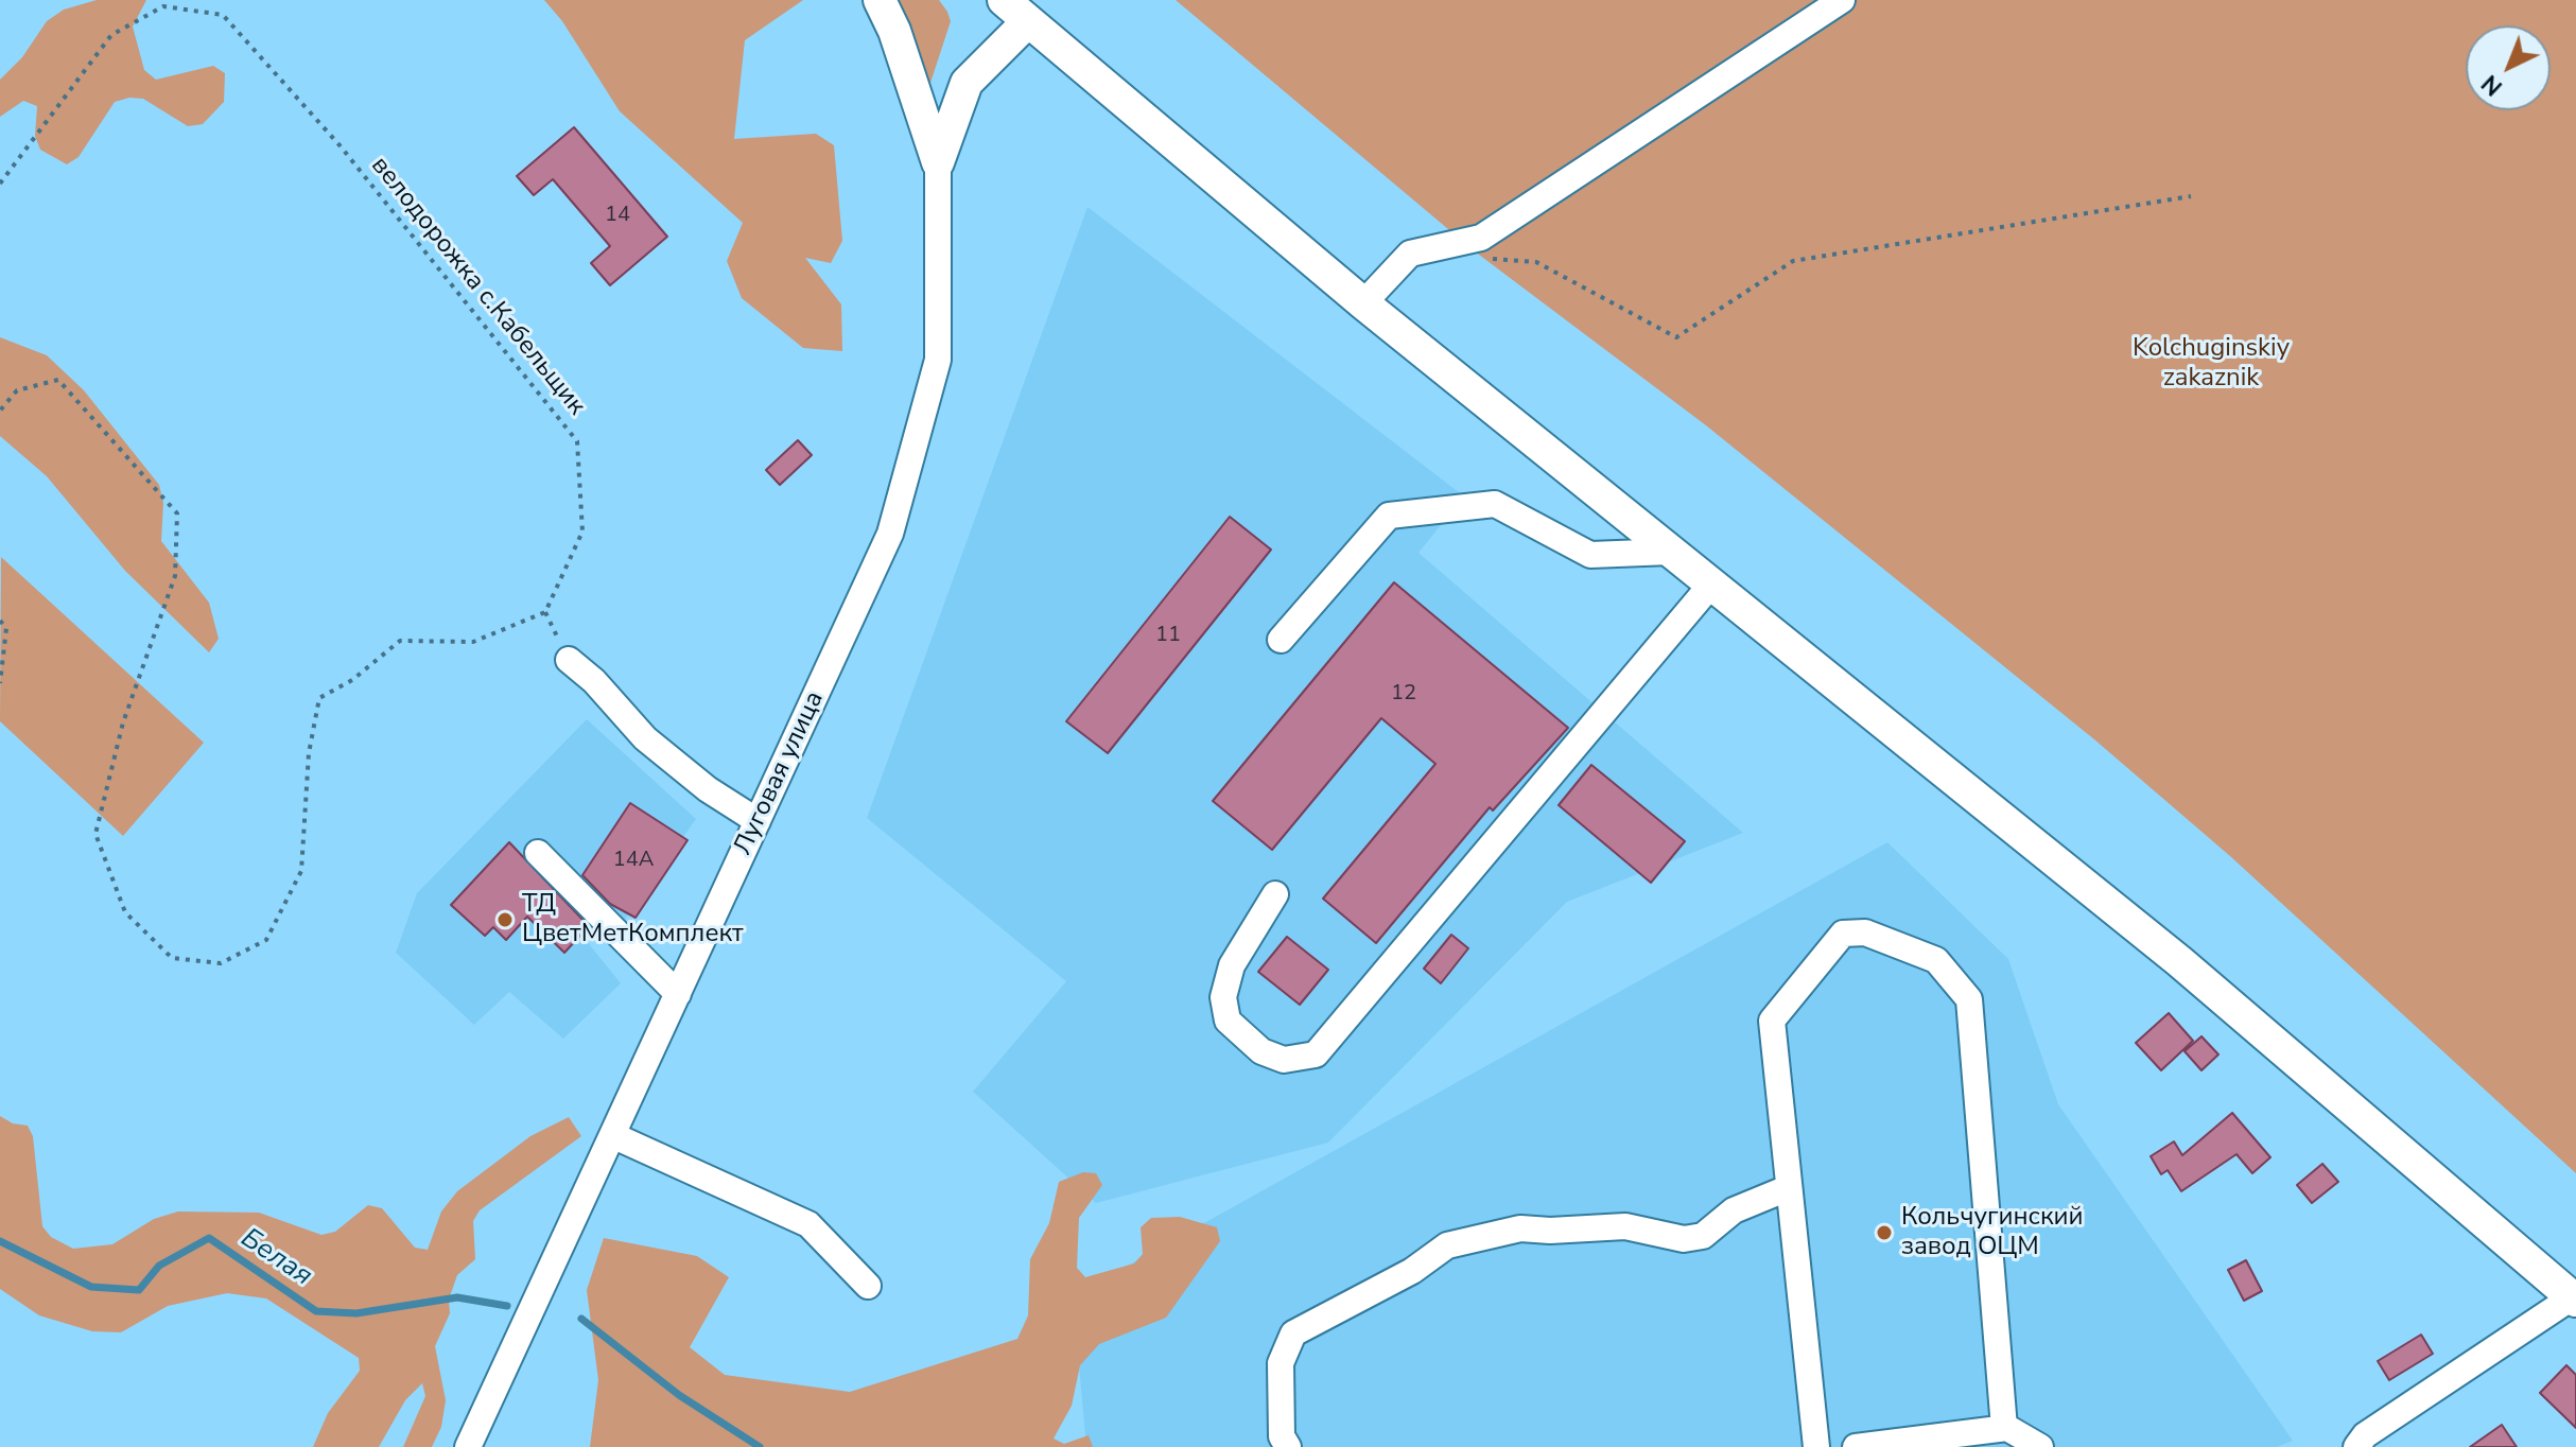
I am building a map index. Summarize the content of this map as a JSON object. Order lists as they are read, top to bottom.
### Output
{
  "streets": {
    "street": ["Луговая улица"],
    "path": ["велодорожка с.Кабельщик"]
  },
  "water": ["Белая"],
  "parks": ["Kolchuginskiy zakaznik"],
  "places": ["ТД ЦветМетКомплект", "Кольчугинский завод ОЦМ"],
  "house_numbers": [
    "14",
    "11",
    "12",
    "14А"
  ],
  "north": "bottom left"
}
